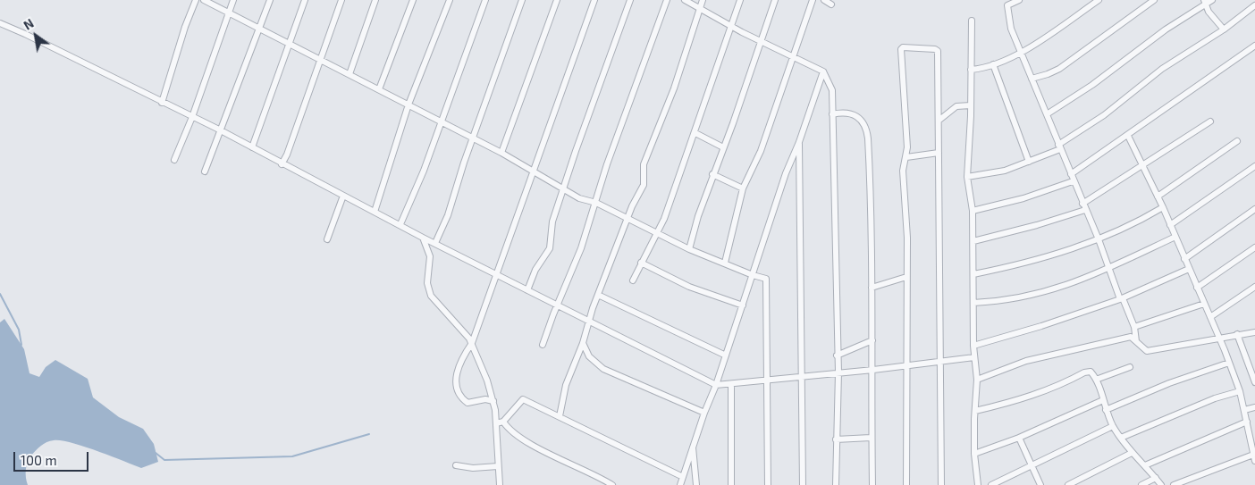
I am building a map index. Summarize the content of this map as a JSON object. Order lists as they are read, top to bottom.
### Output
{
  "scale_bar": "100 m",
  "north": "top left"
}
